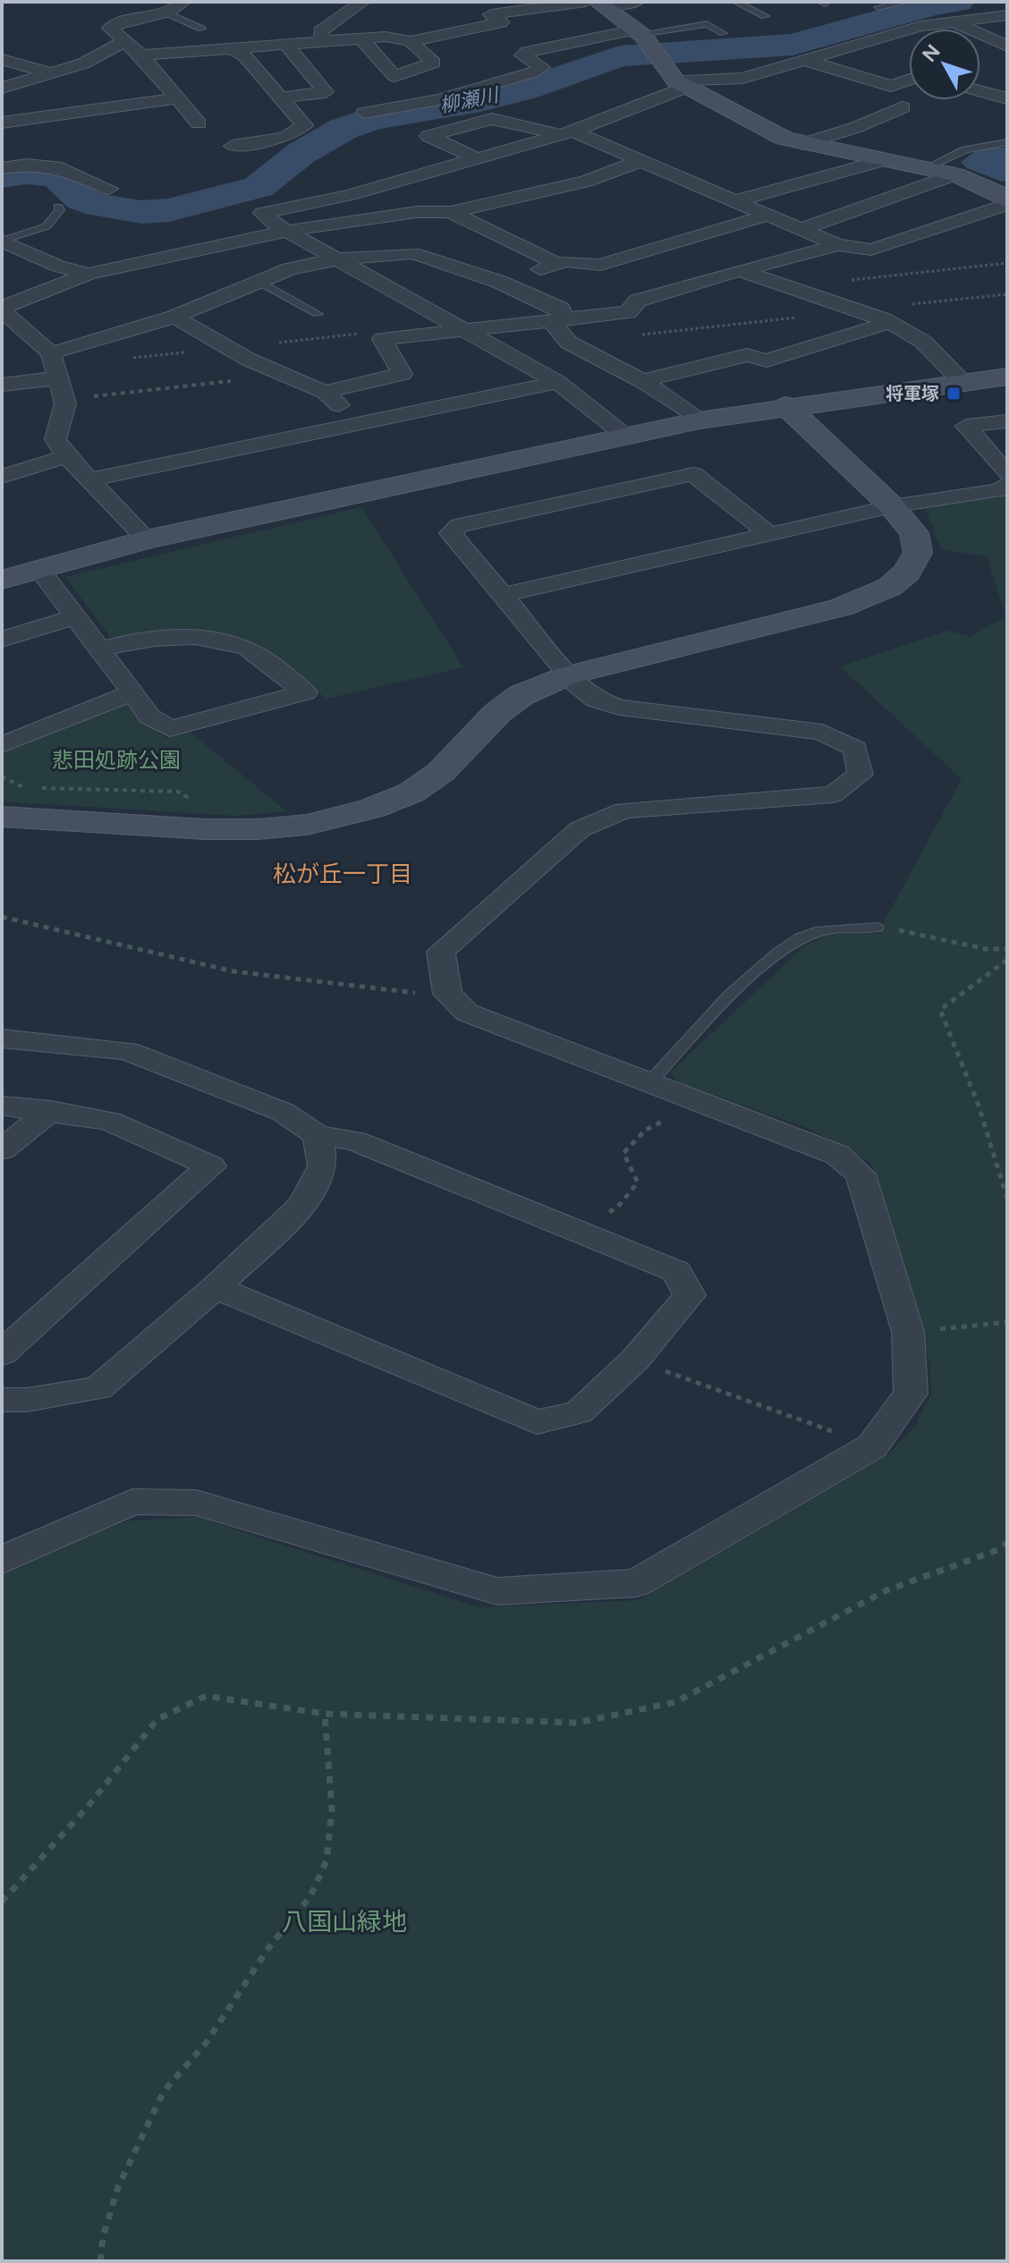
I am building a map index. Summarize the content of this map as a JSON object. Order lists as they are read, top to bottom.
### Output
{
  "districts": ["松が丘一丁目"],
  "water": ["柳瀬川"],
  "parks": ["悲田処跡公園", "八国山緑地"],
  "places": {
    "transit": ["将軍塚"]
  },
  "north": "top left"
}
